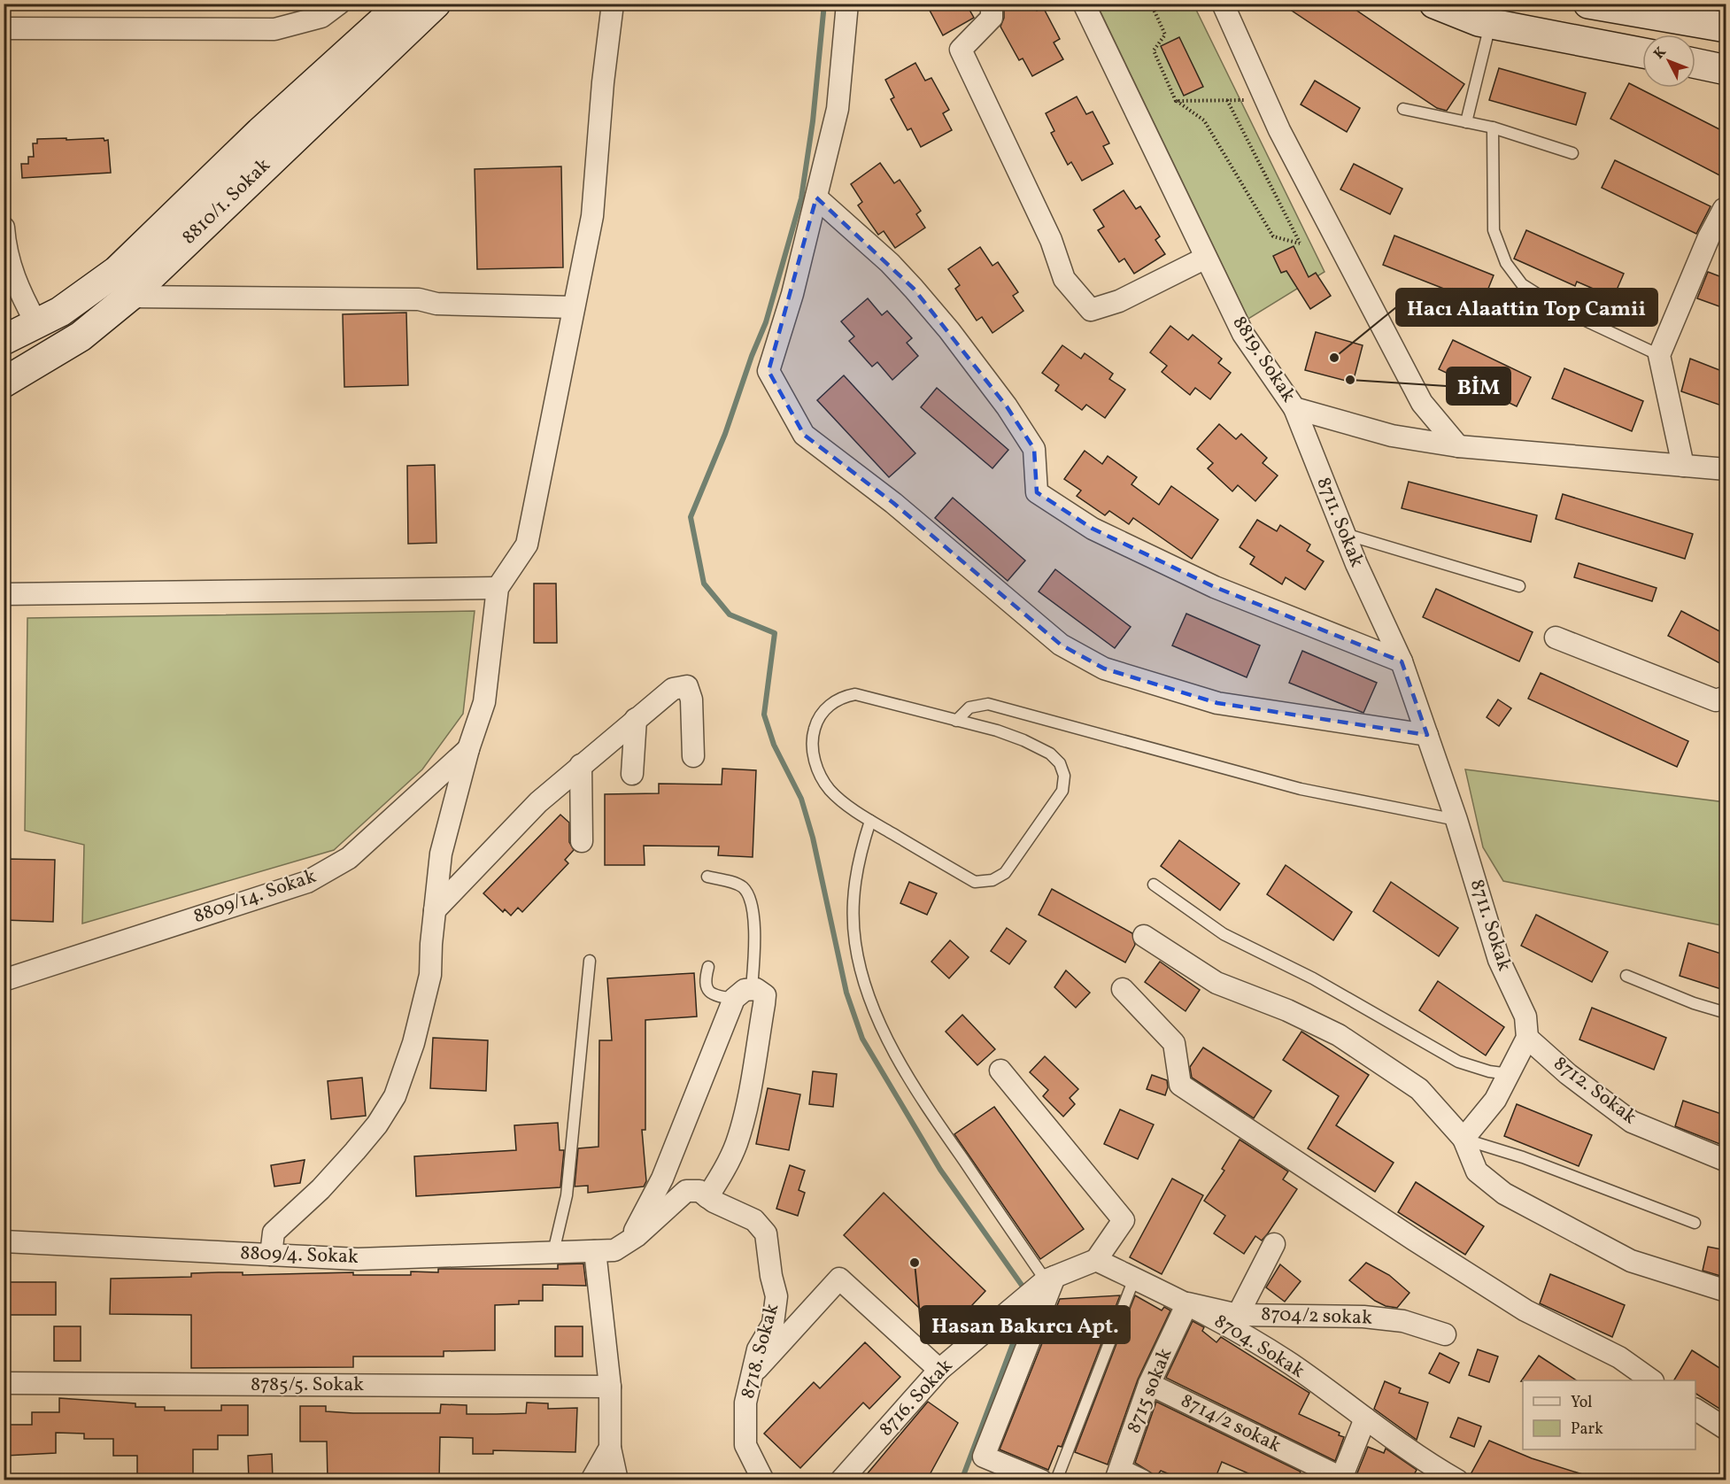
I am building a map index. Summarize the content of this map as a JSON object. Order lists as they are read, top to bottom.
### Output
{
  "streets": {
    "street": [
      "8810/1. Sokak",
      "8819. Sokak",
      "8711. Sokak",
      "8809/14. Sokak",
      "8712. Sokak",
      "8809/4. Sokak",
      "8704/2 sokak",
      "8704. Sokak",
      "8718. Sokak",
      "8785/5. Sokak",
      "8715 sokak",
      "8716. Sokak",
      "8714/2 sokak"
    ]
  },
  "crossings": [
    ["8819. Sokak", "8711. Sokak"],
    ["8711. Sokak", "8712. Sokak"],
    ["8809/4. Sokak", "8718. Sokak"],
    ["8704/2 sokak", "8704. Sokak"],
    ["8704/2 sokak", "8715 sokak"],
    ["8704. Sokak", "8715 sokak"],
    ["8715 sokak", "8714/2 sokak"]
  ],
  "places": ["Hacı Alaattin Top Camii", "BİM", "Hasan Bakırcı Apt."],
  "legend": ["Yol", "Park"],
  "north": "top left"
}
